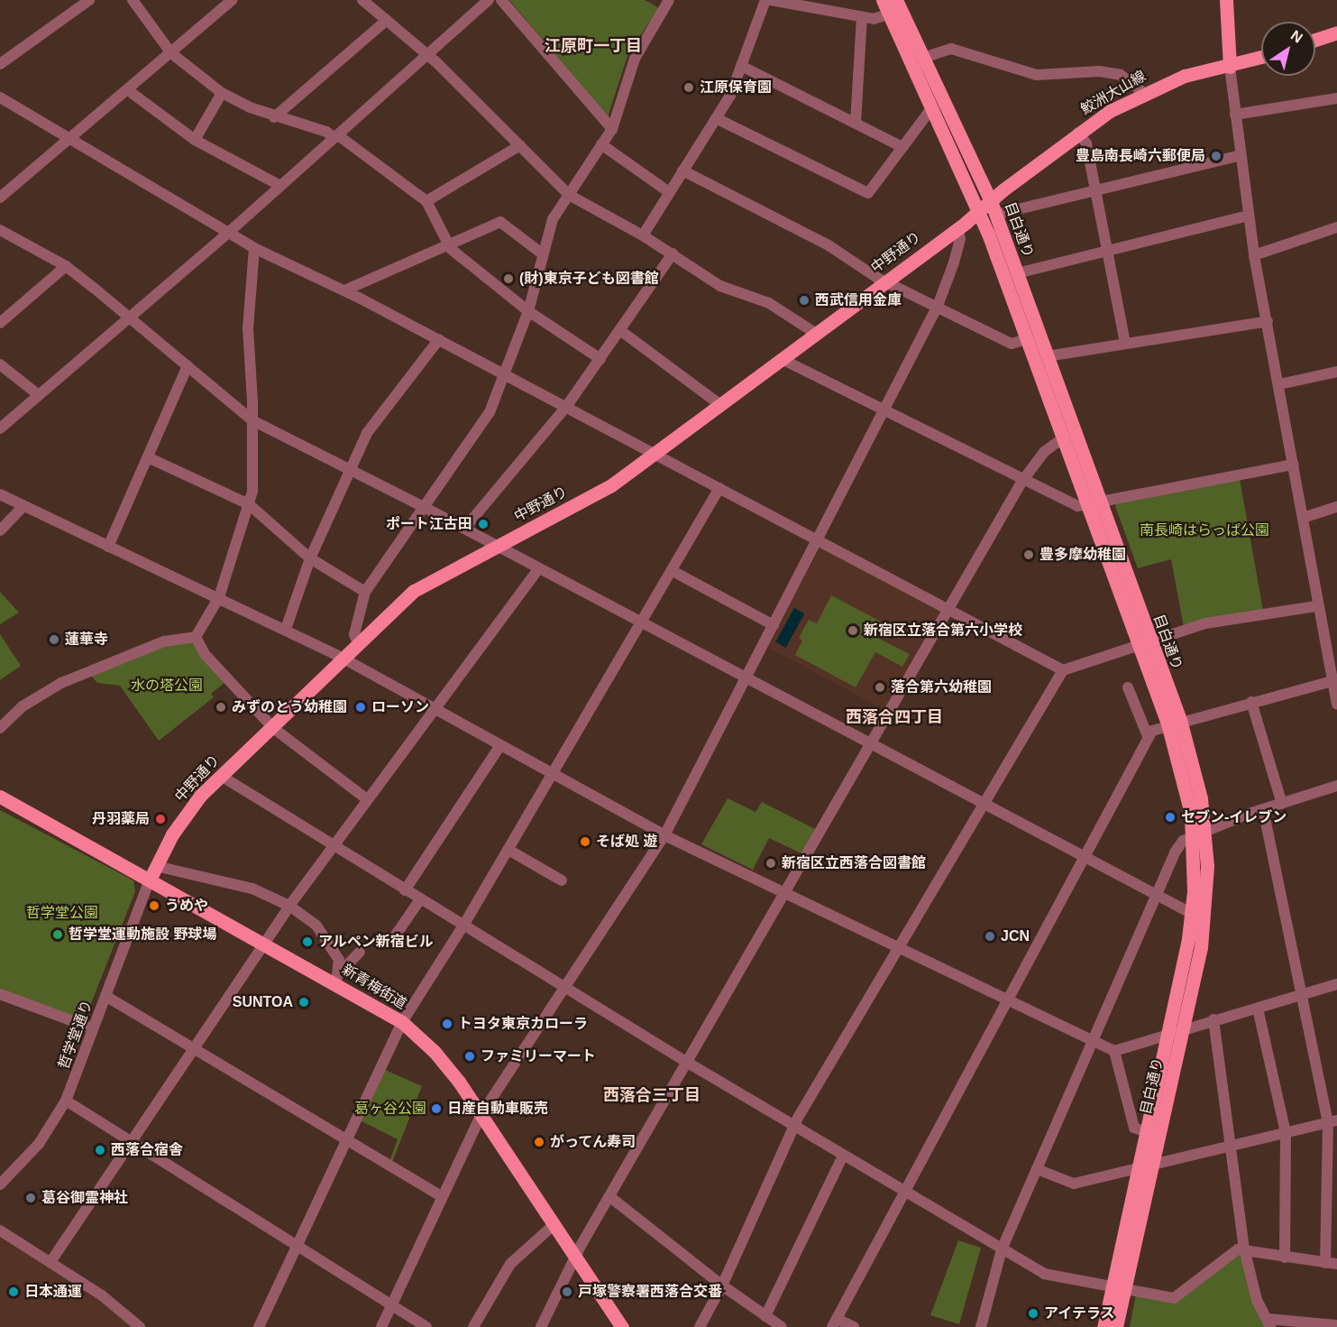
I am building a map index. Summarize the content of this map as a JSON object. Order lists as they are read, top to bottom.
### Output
{
  "streets": {
    "main road": [
      "鮫洲大山線",
      "目白通り",
      "中野通り",
      "新青梅街道"
    ],
    "street": ["哲学堂通り"]
  },
  "crossings": [
    ["鮫洲大山線", "目白通り"],
    ["鮫洲大山線", "中野通り"],
    ["目白通り", "中野通り"],
    ["中野通り", "新青梅街道"],
    ["中野通り", "哲学堂通り"],
    ["新青梅街道", "哲学堂通り"]
  ],
  "districts": ["江原町一丁目", "西落合四丁目", "西落合三丁目"],
  "parks": [
    "南長崎はらっぱ公園",
    "水の塔公園",
    "哲学堂公園",
    "葛ヶ谷公園"
  ],
  "places": [
    "江原保育園",
    "豊島南長崎六郵便局",
    "(財)東京子ども図書館",
    "西武信用金庫",
    "ポート江古田",
    "豊多摩幼稚園",
    "新宿区立落合第六小学校",
    "蓮華寺",
    "落合第六幼稚園",
    "みずのとう幼稚園",
    "ローソン",
    "セブン-イレブン",
    "丹羽薬局",
    "そば処 遊",
    "新宿区立西落合図書館",
    "うめや",
    "哲学堂運動施設 野球場",
    "JCN",
    "アルペン新宿ビル",
    "SUNTOA",
    "トヨタ東京カローラ",
    "ファミリーマート",
    "日産自動車販売",
    "がってん寿司",
    "西落合宿舎",
    "葛谷御霊神社",
    "日本通運",
    "戸塚警察署西落合交番",
    "アイテラス"
  ],
  "north": "top right"
}
